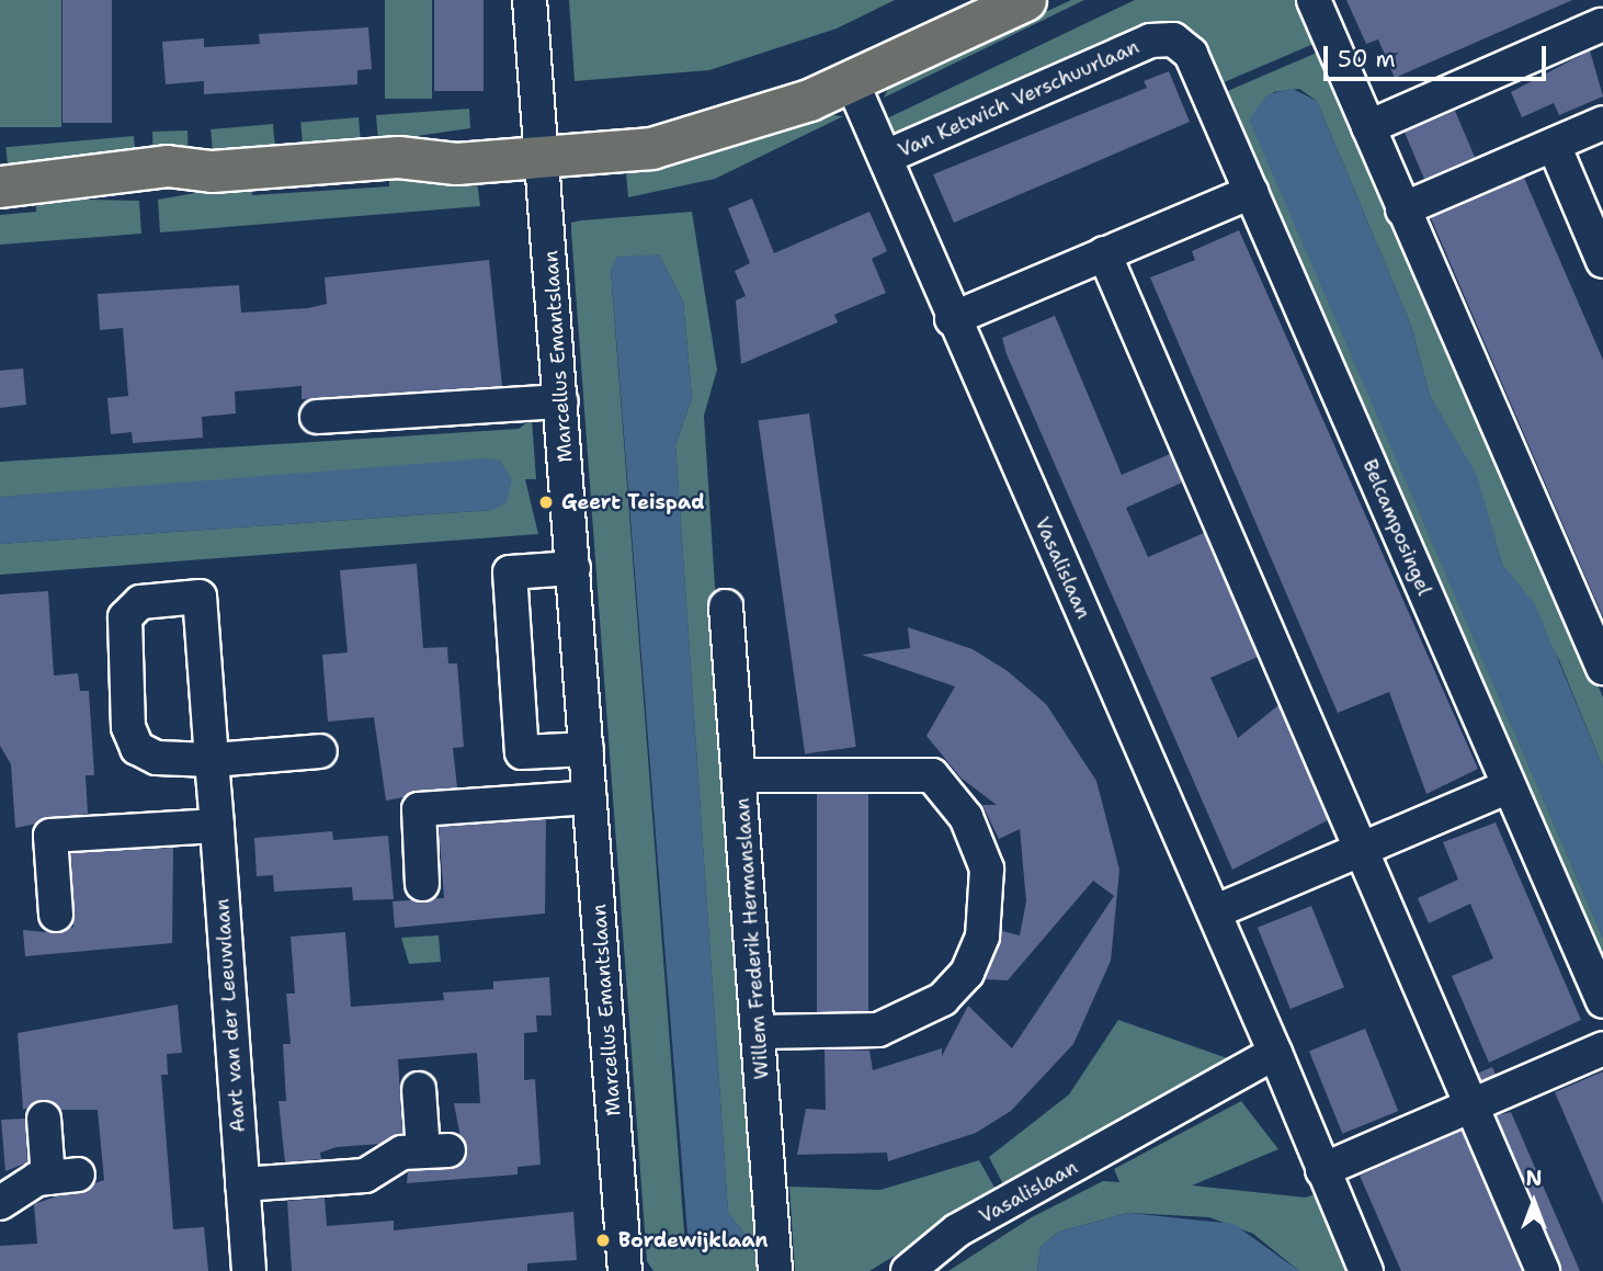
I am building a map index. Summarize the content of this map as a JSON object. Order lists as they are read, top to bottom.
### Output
{
  "streets": {
    "street": [
      "Van Ketwich Verschuurlaan",
      "Marcellus Emantslaan",
      "Belcamposingel",
      "Vasalislaan",
      "Willem Frederik Hermanslaan",
      "Aart van der Leeuwlaan"
    ]
  },
  "crossings": [
    ["Van Ketwich Verschuurlaan", "Belcamposingel"],
    ["Van Ketwich Verschuurlaan", "Vasalislaan"]
  ],
  "places": ["Geert Teispad", "Bordewijklaan"],
  "scale_bar": "50 m",
  "north": "top"
}
